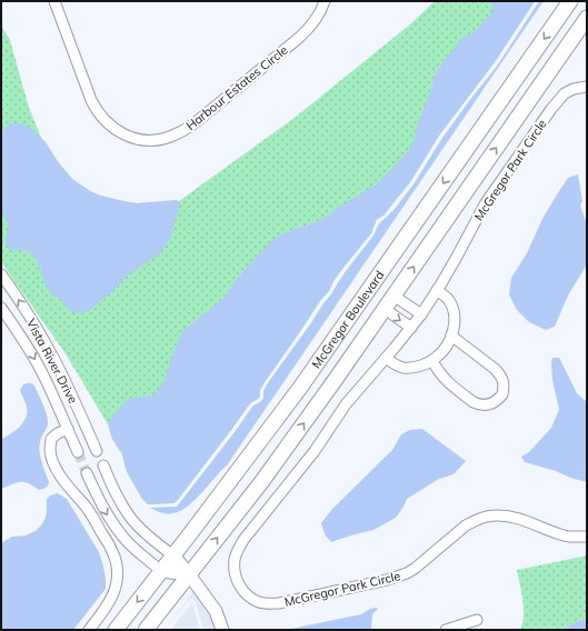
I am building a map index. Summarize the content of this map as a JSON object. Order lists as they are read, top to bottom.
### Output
{
  "streets": {
    "main road": ["McGregor Boulevard"],
    "street": ["Harbour Estates Circle", "McGregor Park Circle", "Vista River Drive"]
  }
}
